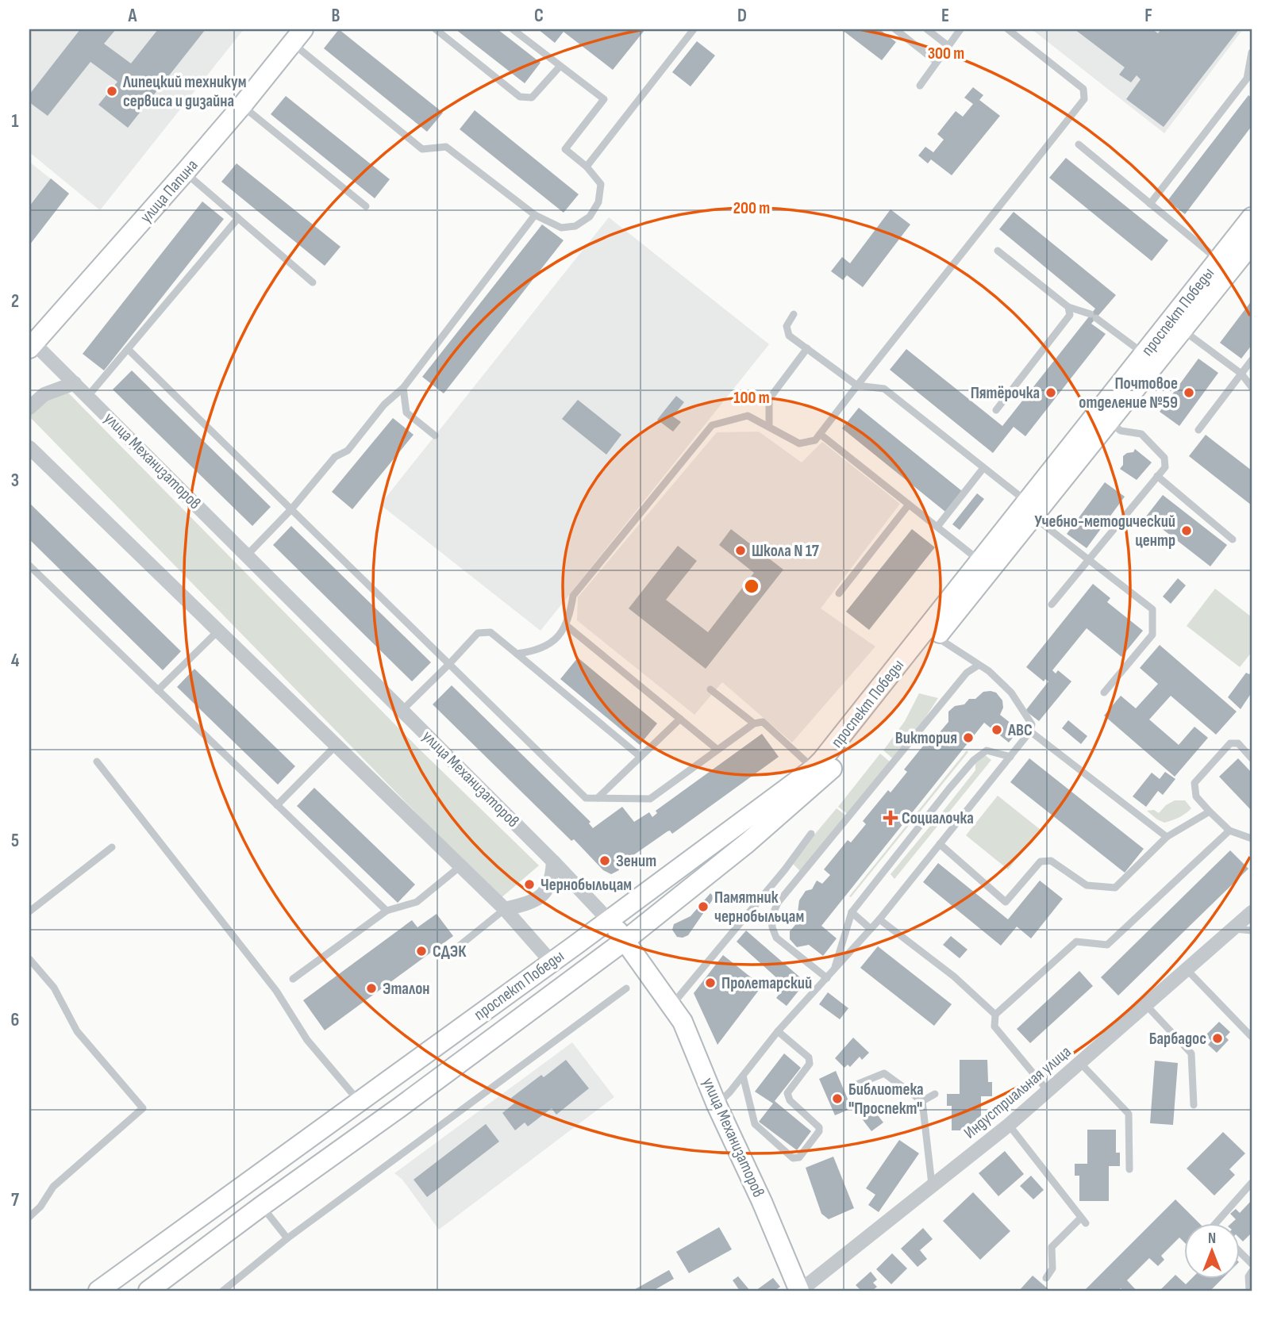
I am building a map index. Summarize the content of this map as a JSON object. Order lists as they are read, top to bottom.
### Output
{
  "streets": {
    "main road": ["улица Папина", "проспект Победы", "улица Механизаторов"],
    "street": ["Индустриальная улица"]
  },
  "crossings": [
    ["улица Папина", "улица Механизаторов"],
    ["проспект Победы", "улица Механизаторов"],
    ["улица Механизаторов", "Индустриальная улица"]
  ],
  "places": {
    "other": [
      "Липецкий техникум сервиса и дизайна",
      "Пятёрочка",
      "Почтовое отделение №59",
      "Учебно-методический центр",
      "Школа N 17",
      "АВС",
      "Виктория",
      "Зенит",
      "Чернобыльцам",
      "Памятник чернобыльцам",
      "СДЭК",
      "Пролетарский",
      "Эталон",
      "Барбадос",
      "Библиотека \"Проспект\""
    ],
    "health": ["Социалочка"]
  },
  "north": "top",
  "grid": {
    "columns": [
      "A",
      "B",
      "C",
      "D",
      "E",
      "F"
    ],
    "rows": [
      "1",
      "2",
      "3",
      "4",
      "5",
      "6",
      "7"
    ]
  },
  "rings": ["300 m", "200 m", "100 m"]
}
